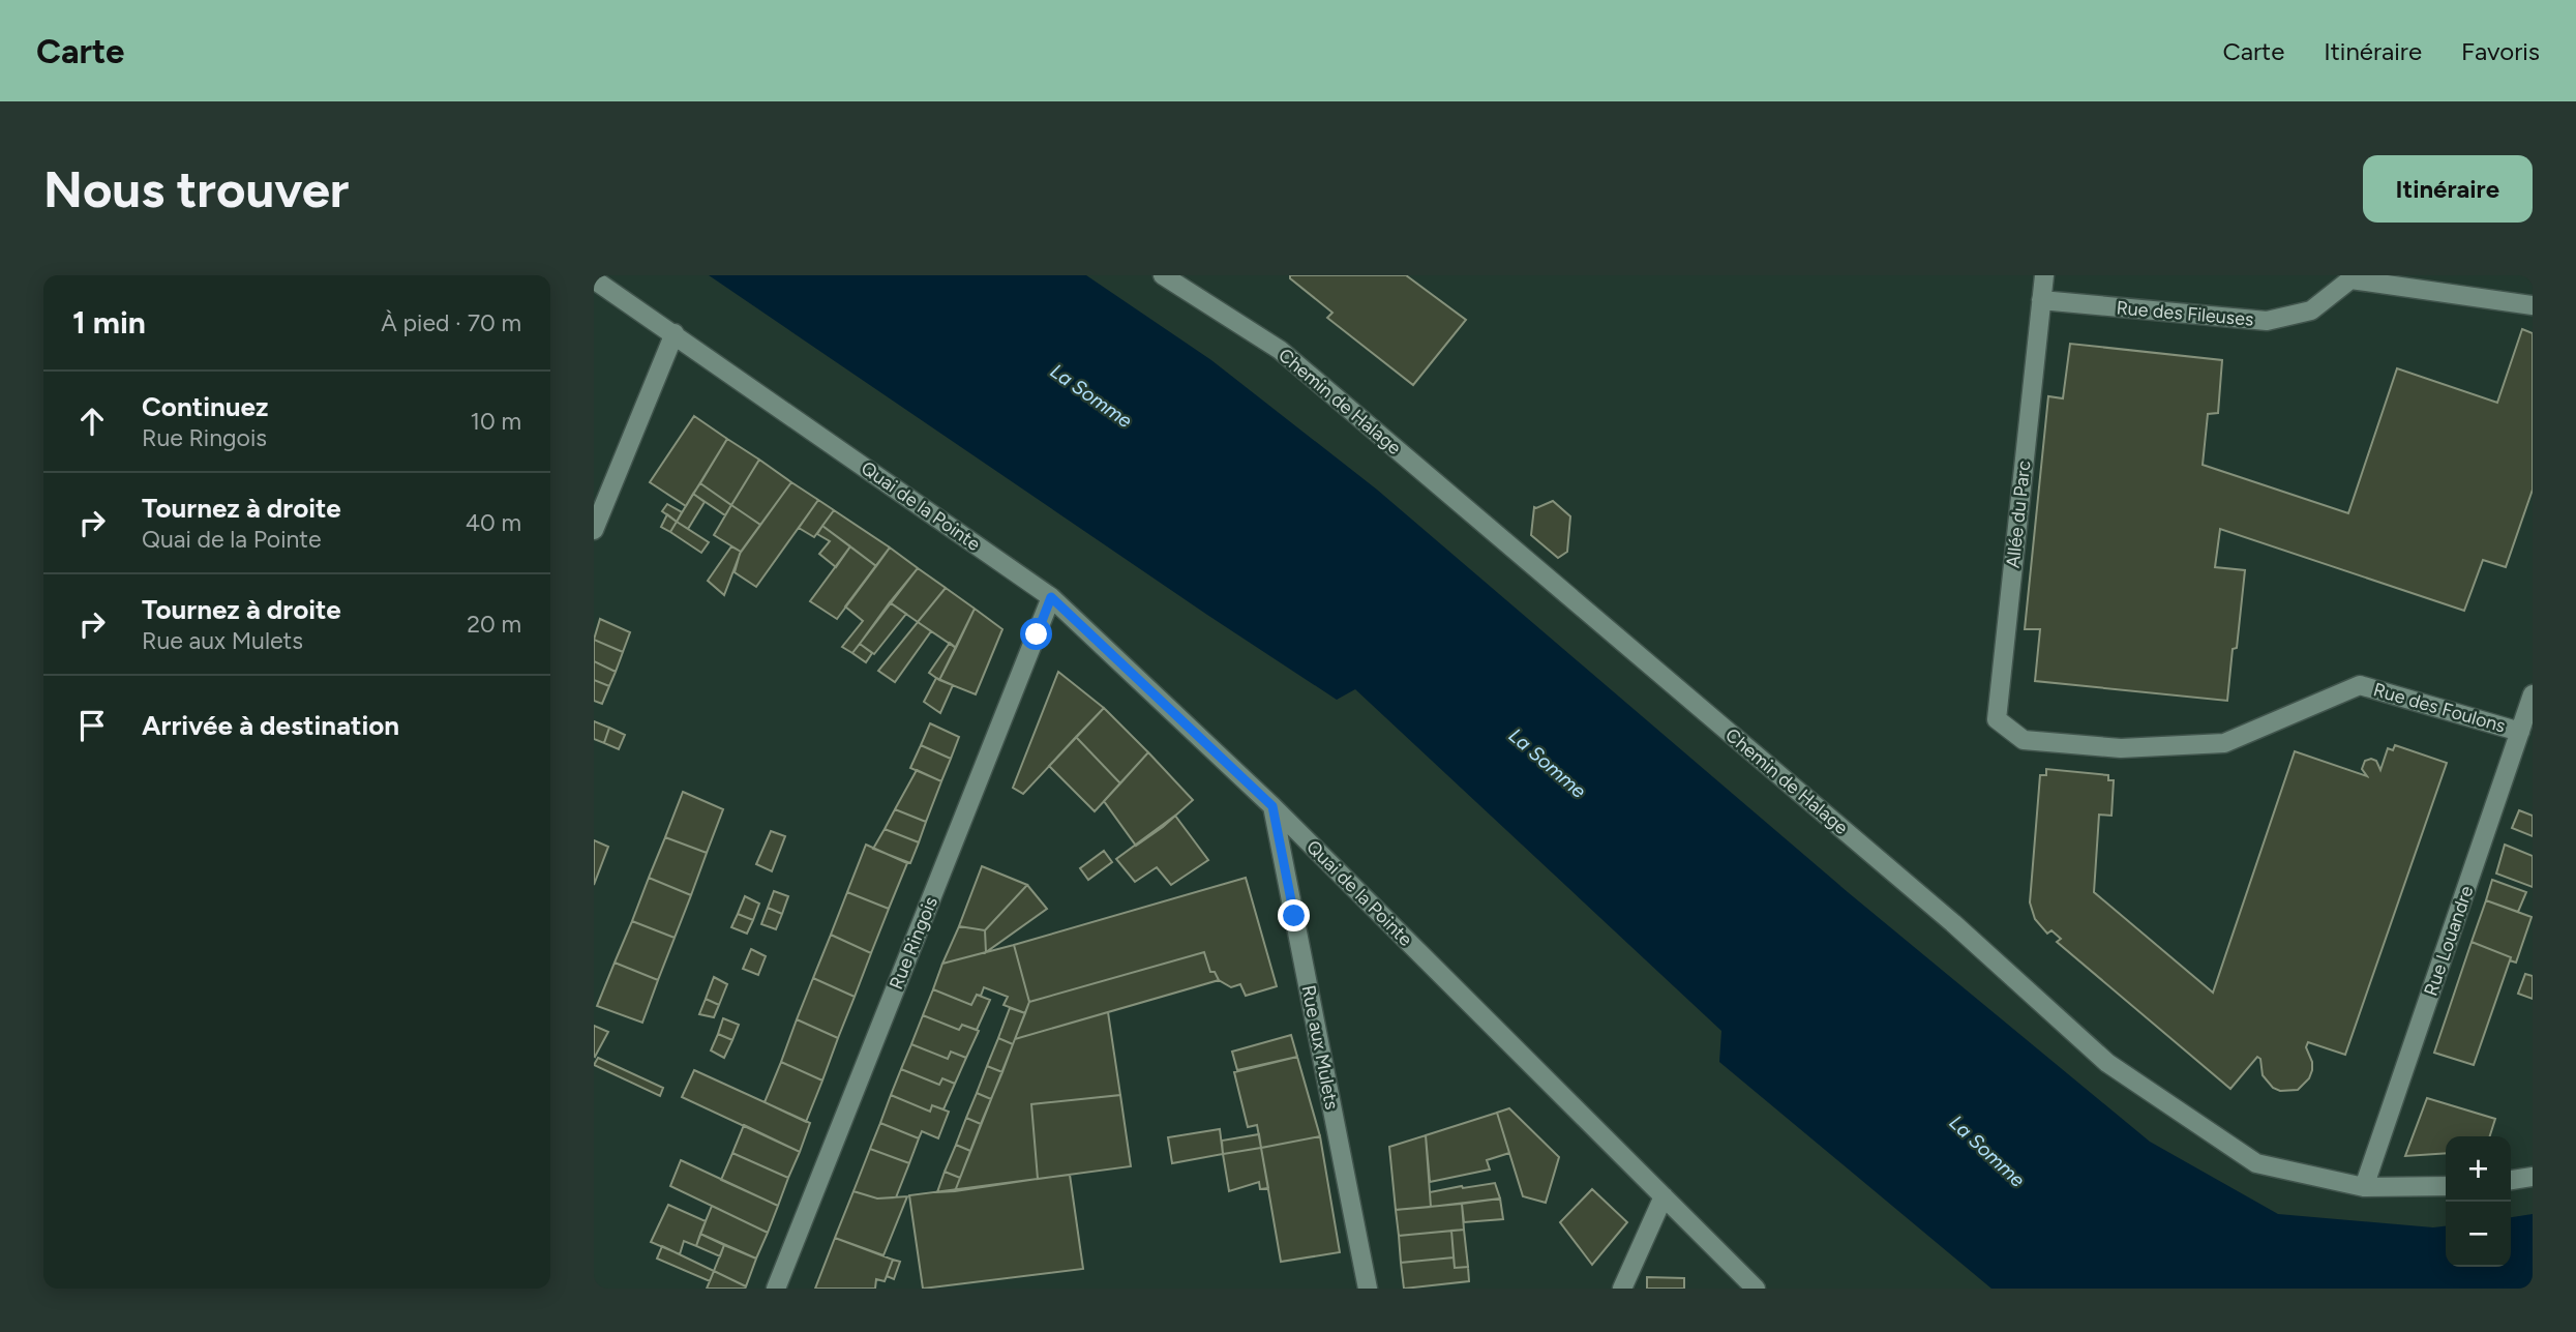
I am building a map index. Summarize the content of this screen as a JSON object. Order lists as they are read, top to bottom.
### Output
{
  "streets": {
    "street": [
      "Rue des Fileuses",
      "Chemin de Halage",
      "Quai de la Pointe",
      "Allée du Parc",
      "Rue des Foulons",
      "Rue Louandre",
      "Rue Ringois",
      "Rue aux Mulets"
    ]
  },
  "crossings": [
    ["Rue des Fileuses", "Allée du Parc"],
    ["Chemin de Halage", "Rue Louandre"],
    ["Quai de la Pointe", "Rue Ringois"],
    ["Quai de la Pointe", "Rue aux Mulets"],
    ["Allée du Parc", "Rue des Foulons"],
    ["Rue des Foulons", "Rue Louandre"]
  ],
  "water": ["La Somme"],
  "page": {
    "header": "Carte",
    "nav": ["Carte", "Itinéraire", "Favoris"],
    "buttons": "Itinéraire",
    "title": "Nous trouver",
    "heading": ["1 min", "À pied · 70 m"],
    "list": [
      ["Continuez", "Rue Ringois", "10 m"],
      ["Tournez à droite", "Quai de la Pointe", "40 m"],
      ["Tournez à droite", "Rue aux Mulets", "20 m"],
      "Arrivée à destination"
    ],
    "map_buttons": ["+", "−"]
  }
}
